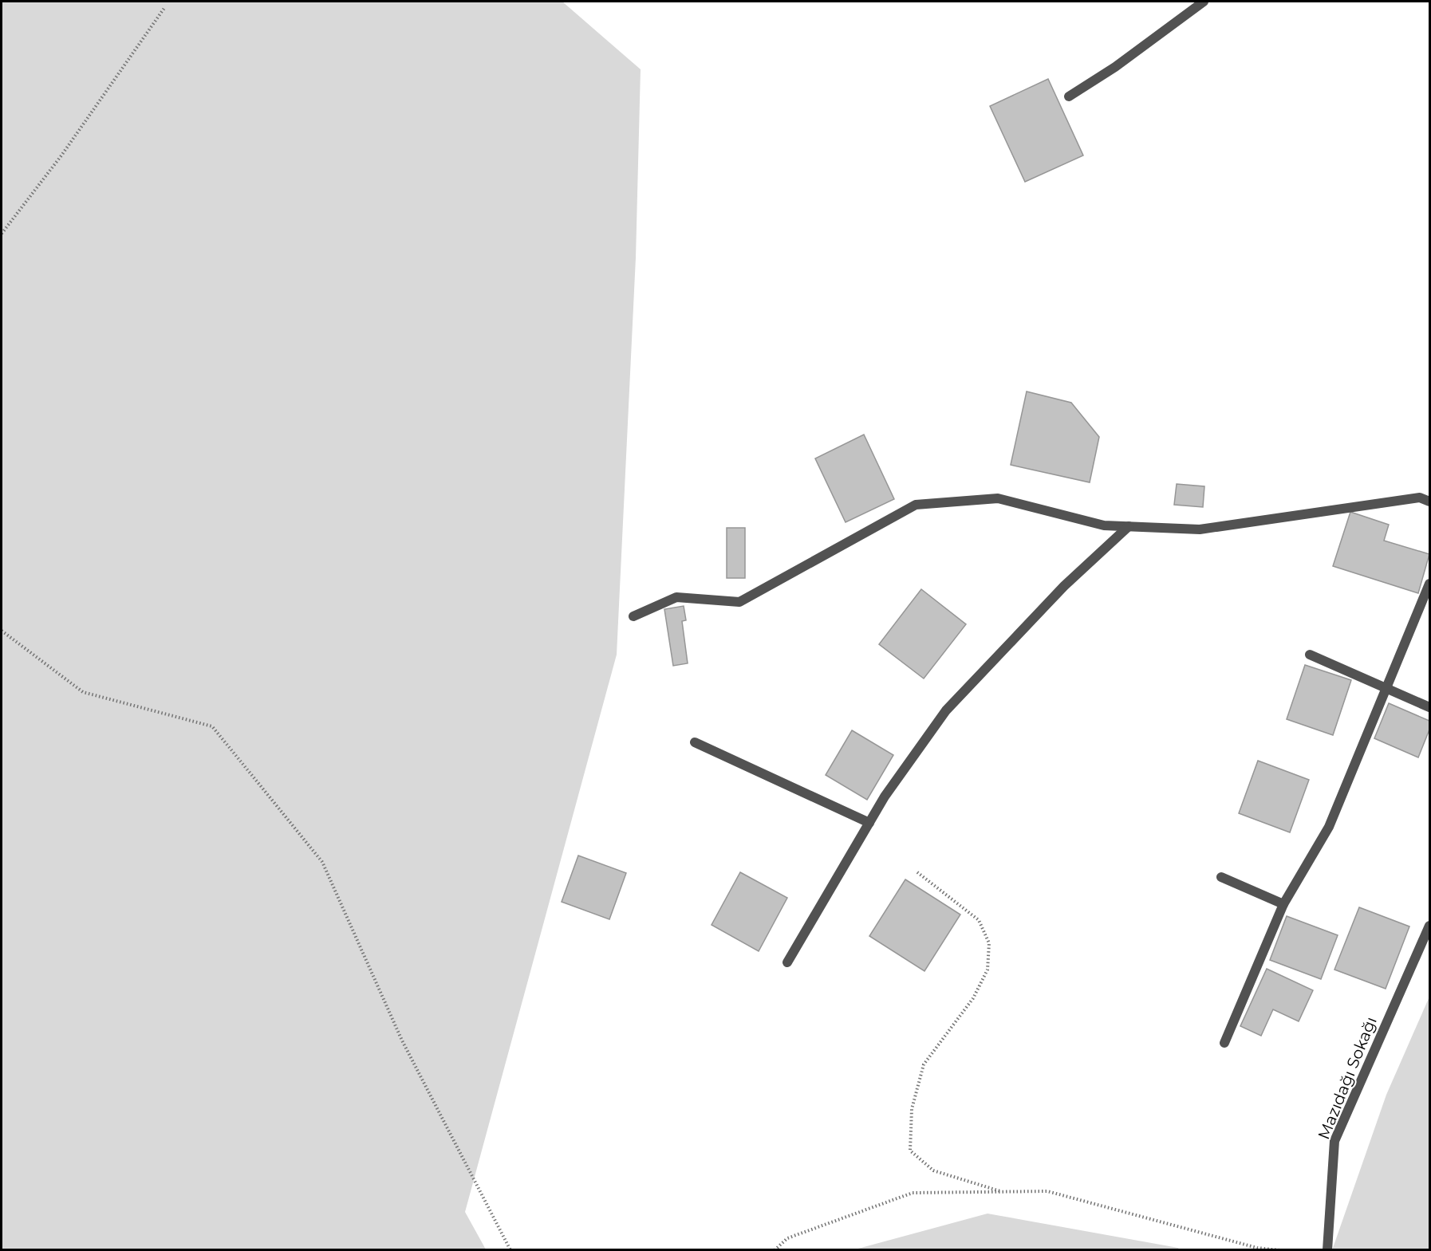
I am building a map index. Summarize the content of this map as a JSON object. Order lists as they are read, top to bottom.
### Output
{
  "streets": {
    "street": ["Mazıdağı Sokağı"]
  }
}
